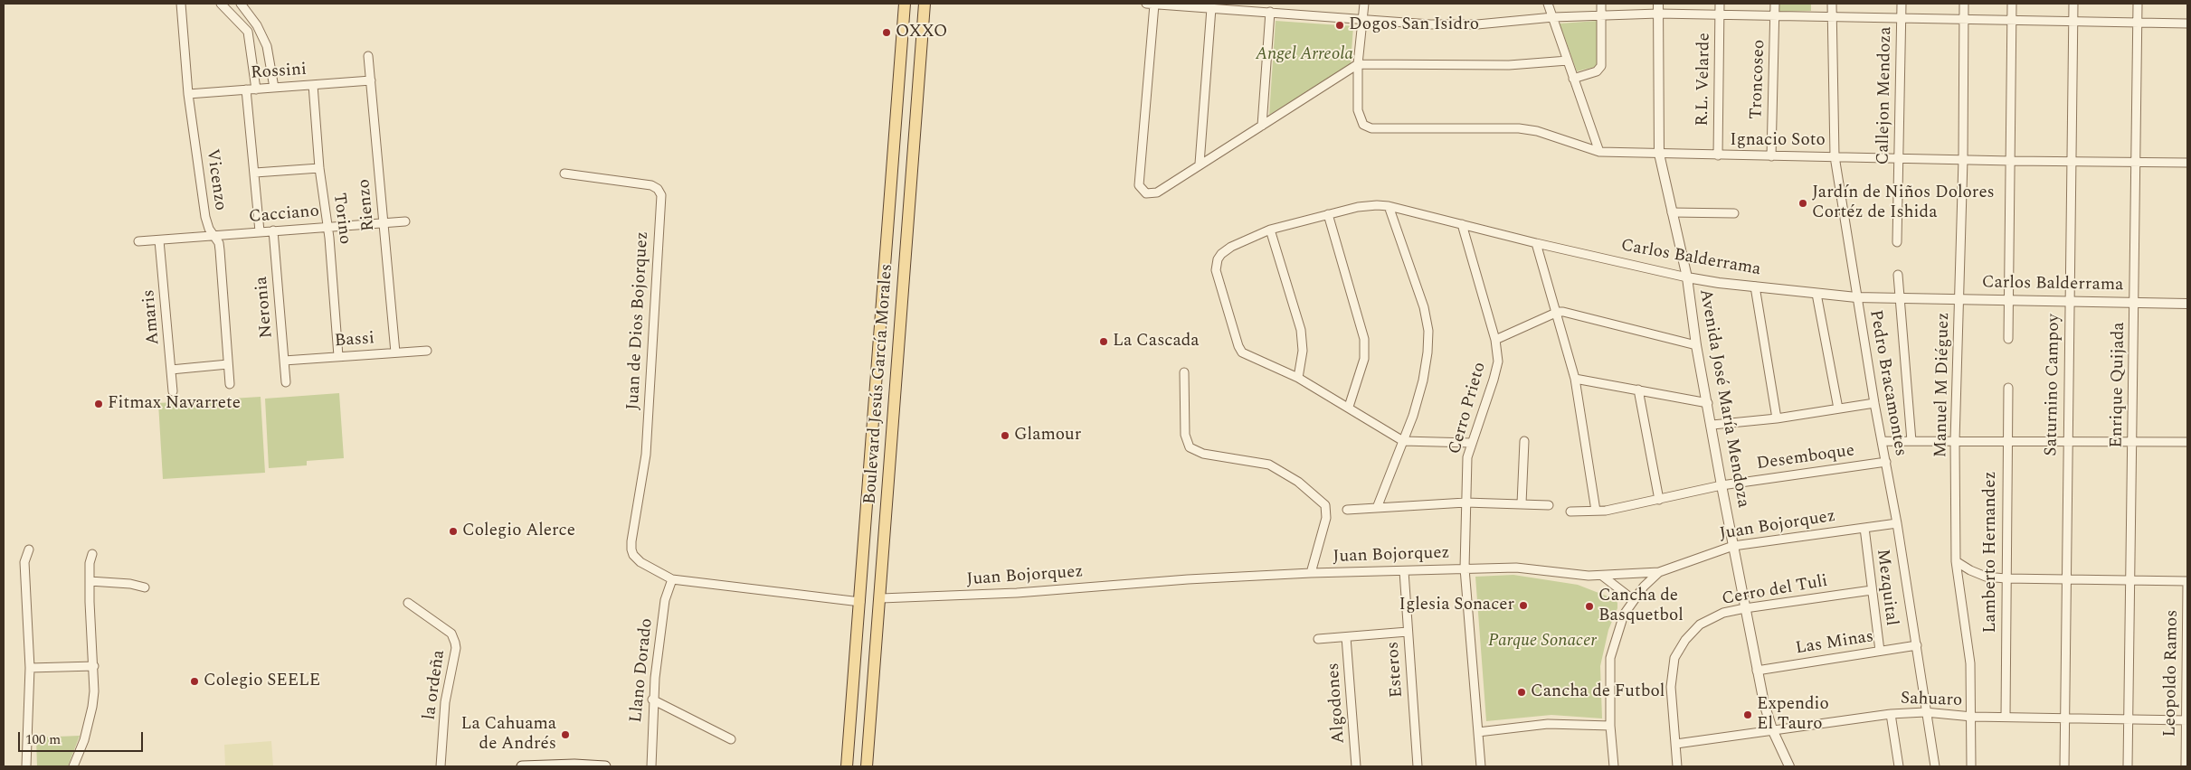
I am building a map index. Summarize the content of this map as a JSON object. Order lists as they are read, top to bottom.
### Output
{
  "streets": {
    "main road": ["Boulevard Jesús García Morales"],
    "street": [
      "Rossini",
      "R.L. Velarde",
      "Troncoseo",
      "Callejon Mendoza",
      "Ignacio Soto",
      "Vicenzo",
      "Rienzo",
      "Cacciano",
      "Torino",
      "Carlos Balderrama",
      "Neronia",
      "Amaris",
      "Juan de Dios Bojorquez",
      "Bassi",
      "Pedro Bracamontes",
      "Manuel M Diéguez",
      "Saturnino Campoy",
      "Enrique Quijada",
      "Avenida José María Mendoza",
      "Cerro Prieto",
      "Desemboque",
      "Juan Bojorquez",
      "Lamberto Hernandez",
      "Mezquital",
      "Cerro del Tuli",
      "Las Minas",
      "Esteros",
      "Llano Dorado",
      "Leopoldo Ramos",
      "la ordeña",
      "Sahuaro",
      "Algodones"
    ]
  },
  "crossings": [
    ["Rossini", "Vicenzo"],
    ["Rossini", "Rienzo"],
    ["Rossini", "Torino"],
    ["R.L. Velarde", "Ignacio Soto"],
    ["Troncoseo", "Ignacio Soto"],
    ["Callejon Mendoza", "Ignacio Soto"],
    ["Ignacio Soto", "Pedro Bracamontes"],
    ["Ignacio Soto", "Manuel M Diéguez"],
    ["Ignacio Soto", "Saturnino Campoy"],
    ["Ignacio Soto", "Enrique Quijada"],
    ["Ignacio Soto", "Avenida José María Mendoza"],
    ["Vicenzo", "Cacciano"],
    ["Rienzo", "Cacciano"],
    ["Rienzo", "Bassi"],
    ["Cacciano", "Torino"],
    ["Cacciano", "Neronia"],
    ["Cacciano", "Amaris"],
    ["Torino", "Bassi"],
    ["Carlos Balderrama", "Pedro Bracamontes"],
    ["Carlos Balderrama", "Manuel M Diéguez"],
    ["Carlos Balderrama", "Saturnino Campoy"],
    ["Carlos Balderrama", "Enrique Quijada"],
    ["Carlos Balderrama", "Avenida José María Mendoza"],
    ["Carlos Balderrama", "Cerro Prieto"],
    ["Neronia", "Bassi"],
    ["Juan de Dios Bojorquez", "Llano Dorado"],
    ["Pedro Bracamontes", "Desemboque"],
    ["Pedro Bracamontes", "Juan Bojorquez"],
    ["Pedro Bracamontes", "Las Minas"],
    ["Pedro Bracamontes", "Sahuaro"],
    ["Boulevard Jesús García Morales", "Juan Bojorquez"],
    ["Manuel M Diéguez", "Sahuaro"],
    ["Saturnino Campoy", "Sahuaro"],
    ["Enrique Quijada", "Sahuaro"],
    ["Avenida José María Mendoza", "Desemboque"],
    ["Avenida José María Mendoza", "Juan Bojorquez"],
    ["Avenida José María Mendoza", "Cerro del Tuli"],
    ["Avenida José María Mendoza", "Las Minas"],
    ["Avenida José María Mendoza", "Sahuaro"],
    ["Cerro Prieto", "Juan Bojorquez"],
    ["Juan Bojorquez", "Mezquital"],
    ["Juan Bojorquez", "Esteros"],
    ["Lamberto Hernandez", "Sahuaro"],
    ["Mezquital", "Cerro del Tuli"],
    ["Mezquital", "Las Minas"],
    ["Cerro del Tuli", "Sahuaro"],
    ["Leopoldo Ramos", "Sahuaro"]
  ],
  "parks": ["Angel Arreola", "Parque Sonacer"],
  "places": [
    "Dogos San Isidro",
    "OXXO",
    "Jardín de Niños Dolores Cortéz de Ishida",
    "La Cascada",
    "Fitmax Navarrete",
    "Glamour",
    "Colegio Alerce",
    "Iglesia Sonacer",
    "Cancha de Basquetbol",
    "Colegio SEELE",
    "Cancha de Futbol",
    "Expendio El Tauro",
    "La Cahuama de Andrés"
  ],
  "scale_bar": "100 m"
}
